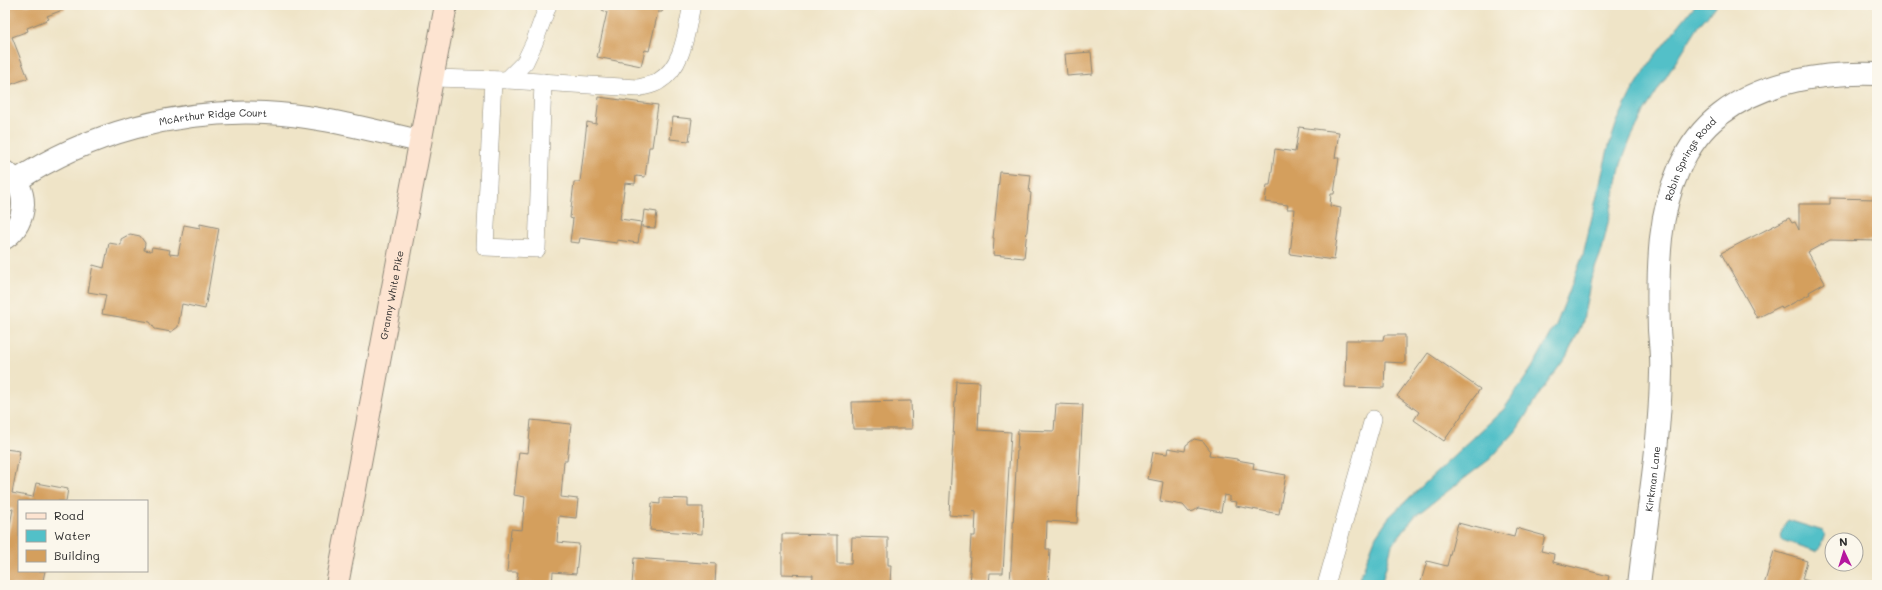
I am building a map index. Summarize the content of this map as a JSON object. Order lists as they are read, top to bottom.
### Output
{
  "streets": {
    "main road": ["Granny White Pike"],
    "street": ["McArthur Ridge Court", "Robin Springs Road", "Kirkman Lane"]
  },
  "crossings": [
    ["McArthur Ridge Court", "Granny White Pike"],
    ["Robin Springs Road", "Kirkman Lane"]
  ],
  "legend": ["Road", "Water", "Building"],
  "north": "top"
}
